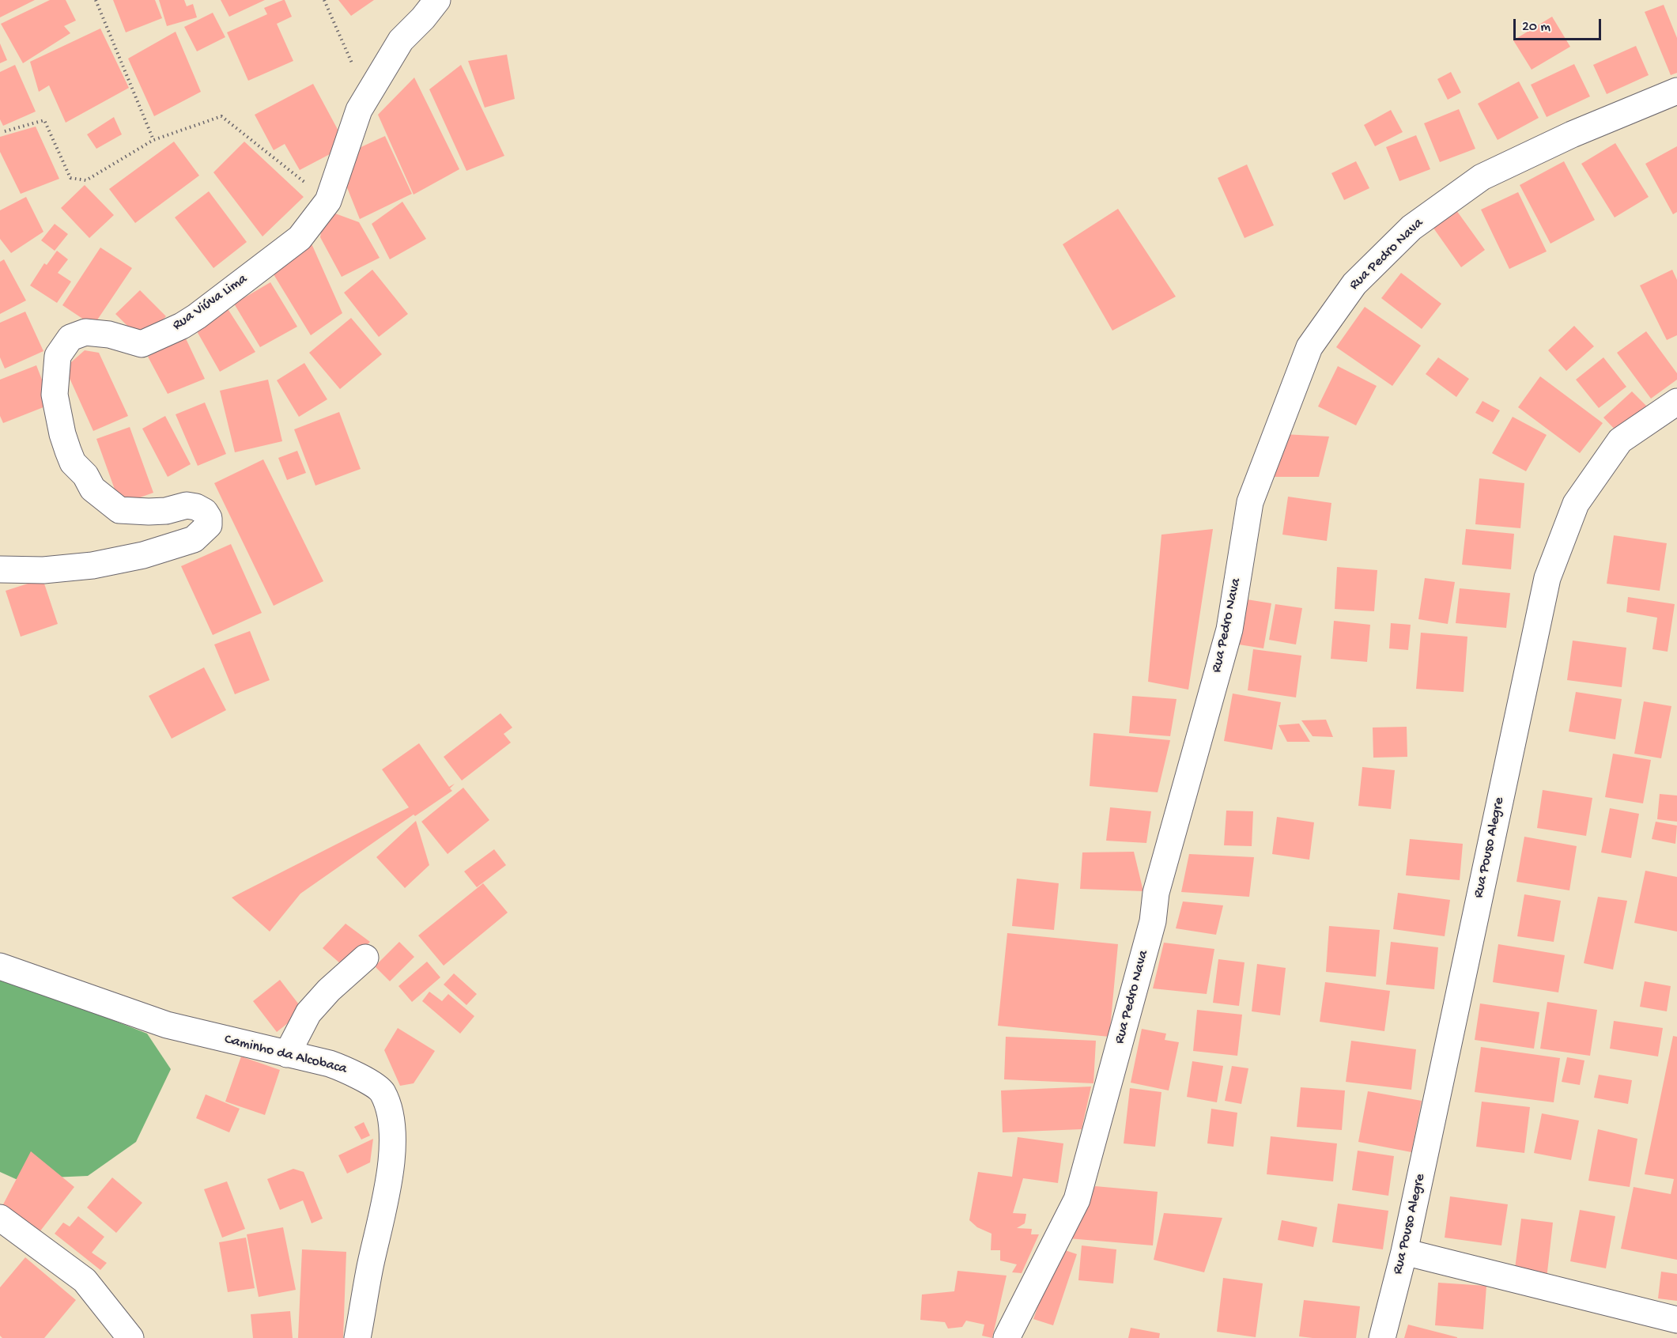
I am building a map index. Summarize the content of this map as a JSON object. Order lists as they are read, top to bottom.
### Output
{
  "streets": {
    "street": [
      "Rua Pedro Nava",
      "Rua Viúva Lima",
      "Rua Pouso Alegre",
      "Caminho da Alcobaca"
    ]
  },
  "scale_bar": "20 m"
}
